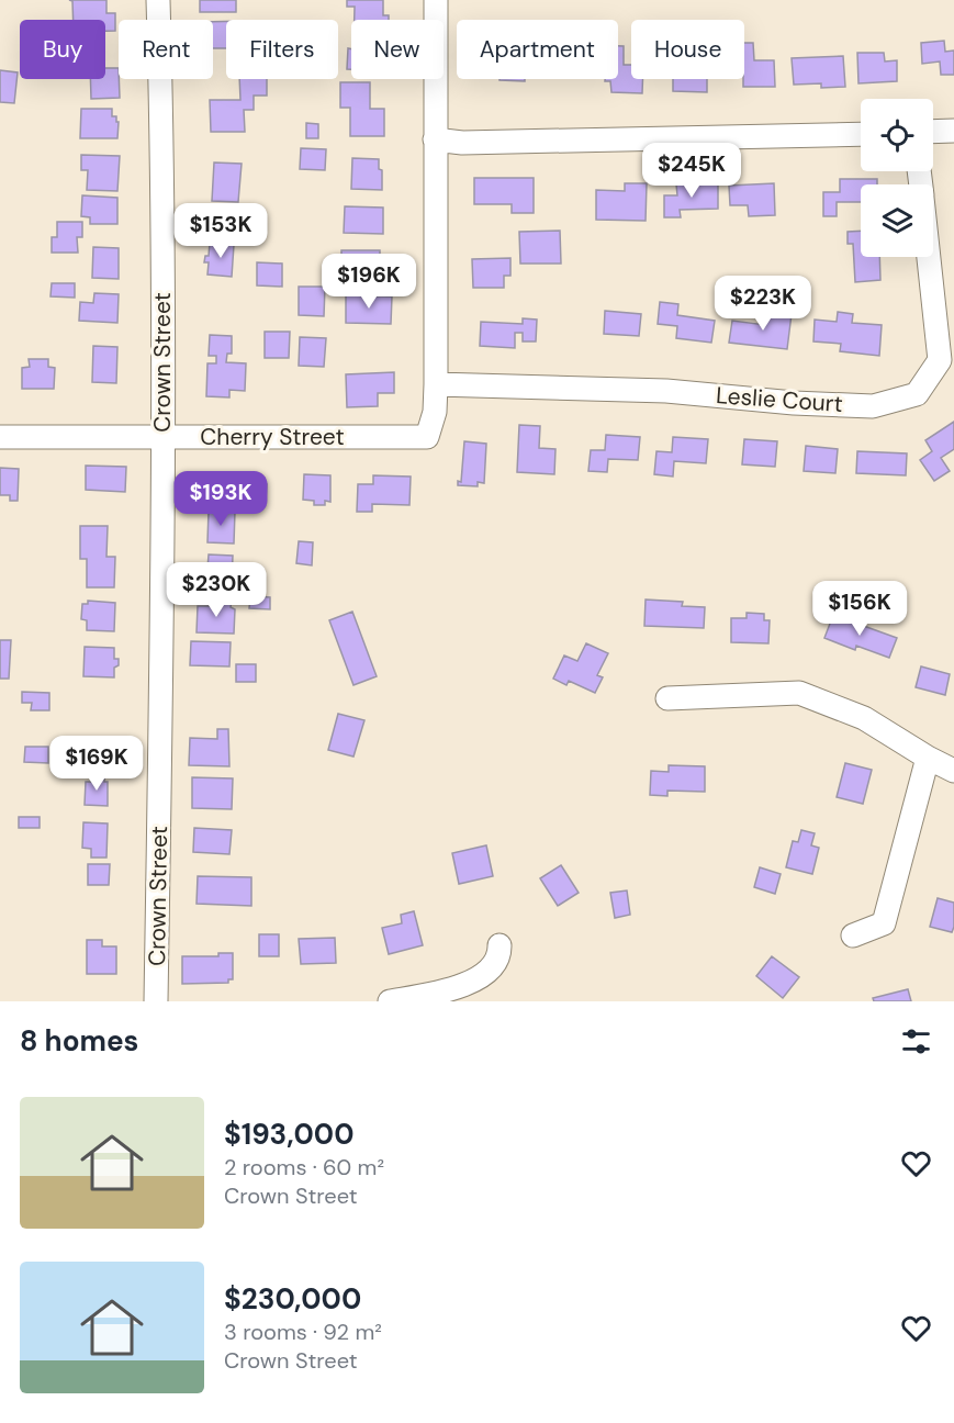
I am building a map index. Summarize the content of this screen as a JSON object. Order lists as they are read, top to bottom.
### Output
{
  "streets": {
    "street": ["Crown Street", "Leslie Court", "Cherry Street"]
  },
  "crossings": [
    ["Crown Street", "Cherry Street"],
    ["Leslie Court", "Cherry Street"]
  ],
  "page": {
    "chip": [
      "Buy",
      "Rent",
      "Filters",
      "New",
      "Apartment",
      "House"
    ],
    "price": [
      "$245K",
      "$153K",
      "$196K",
      "$223K",
      "$193K",
      "$230K",
      "$156K",
      "$169K"
    ],
    "heading": "8 homes",
    "list": [
      {
        "name": "$193,000",
        "note": "2 rooms · 60 m² · Crown Street"
      },
      {
        "name": "$230,000",
        "note": "3 rooms · 92 m² · Crown Street"
      }
    ]
  }
}
